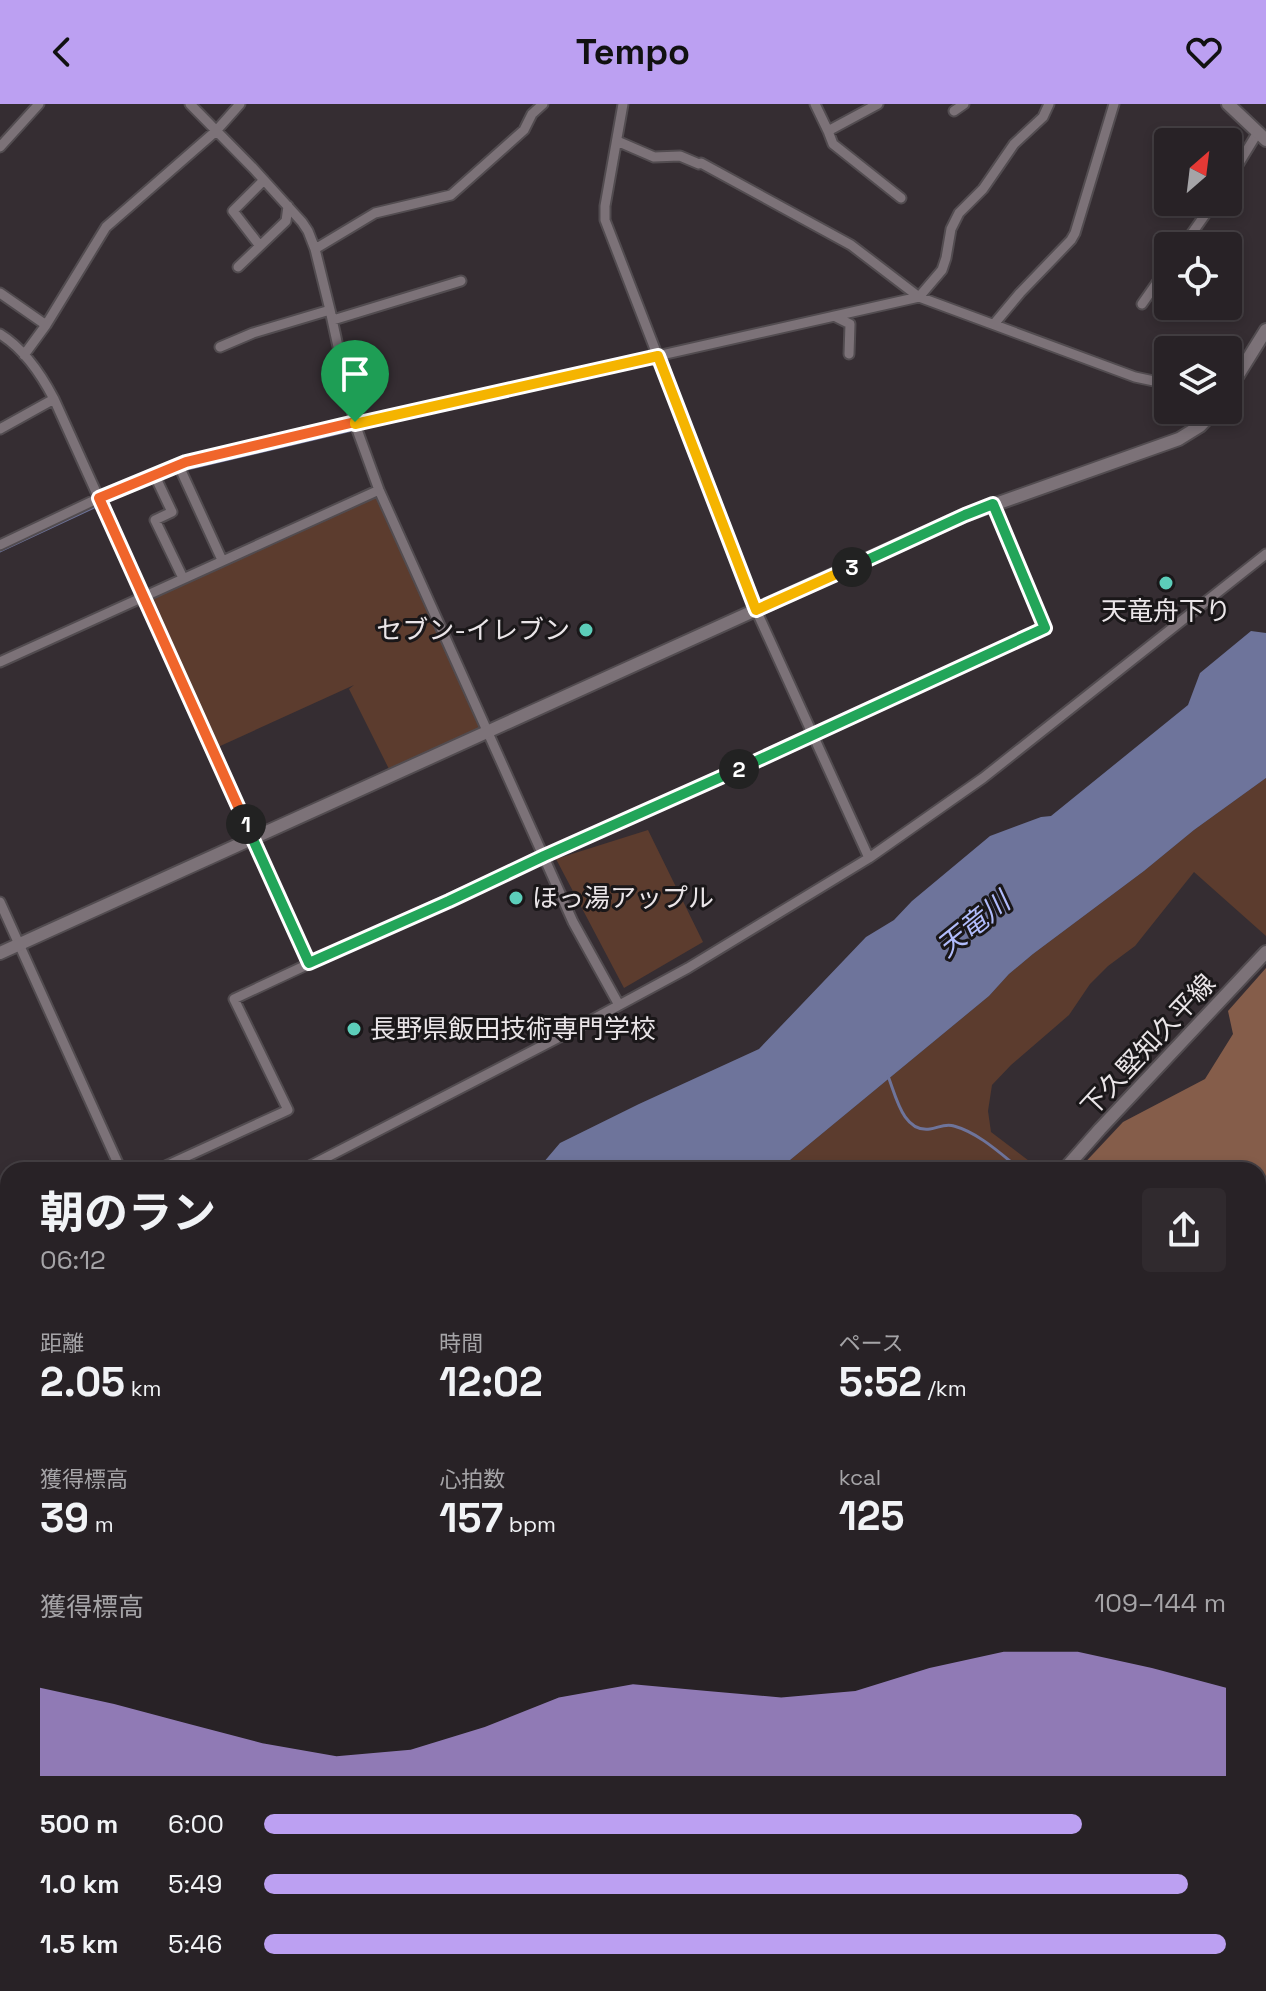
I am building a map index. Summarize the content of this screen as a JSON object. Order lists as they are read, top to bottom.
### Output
{
  "streets": {
    "street": ["下久堅知久平線"]
  },
  "water": ["天竜川"],
  "places": [
    "天竜舟下り",
    "セブン-イレブン",
    "ほっ湯アップル",
    "長野県飯田技術専門学校"
  ],
  "north": "top right",
  "page": {
    "header": "Tempo",
    "pins": ["3", "2", "1"],
    "heading": ["朝のラン", "06:12"],
    "stats": [
      ["距離", "2.05 km"],
      ["時間", "12:02"],
      ["ペース", "5:52 /km"],
      ["獲得標高", "39 m"],
      ["心拍数", "157 bpm"],
      ["kcal", "125"]
    ],
    "chart": ["獲得標高", "109–144 m"],
    "list": [
      {
        "name": "500 m",
        "note": "6:00"
      },
      {
        "name": "1.0 km",
        "note": "5:49"
      },
      {
        "name": "1.5 km",
        "note": "5:46"
      }
    ]
  }
}
